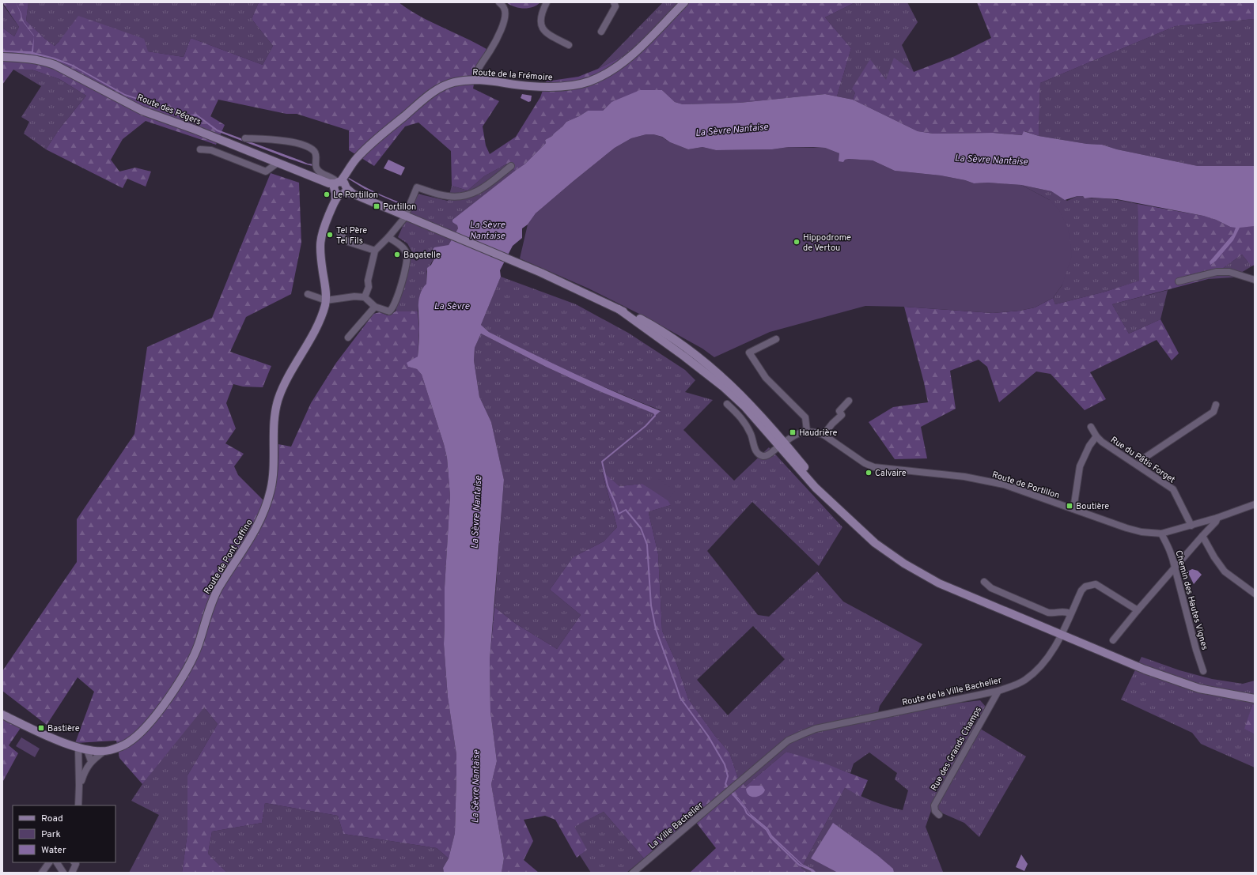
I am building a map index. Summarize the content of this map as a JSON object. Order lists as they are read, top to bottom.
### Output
{
  "streets": {
    "street": [
      "Route de la Frémoire",
      "Route des Pégers",
      "Rue du Pâtis Forget",
      "Route de Portillon",
      "Route de Pont Caffino",
      "Chemin des Hautes Vignes",
      "Route de la Ville Bachelier",
      "Rue des Grands Champs",
      "La Ville Bachelier"
    ]
  },
  "crossings": [
    ["Route de la Frémoire", "Route des Pégers"],
    ["Route de la Frémoire", "Route de Pont Caffino"],
    ["Route des Pégers", "Route de Pont Caffino"],
    ["Rue du Pâtis Forget", "Route de Portillon"],
    ["Route de Portillon", "Chemin des Hautes Vignes"],
    ["Route de la Ville Bachelier", "Rue des Grands Champs"],
    ["Route de la Ville Bachelier", "La Ville Bachelier"]
  ],
  "water": ["La Sèvre Nantaise", "La Sèvre"],
  "places": {
    "other": [
      "Le Portillon",
      "Tel Père Tel Fils",
      "Hippodrome de Vertou",
      "Bagatelle",
      "Calvaire"
    ],
    "transit": [
      "Portillon",
      "Haudrière",
      "Boutière",
      "Bastière"
    ]
  },
  "legend": ["Road", "Park", "Water"]
}
